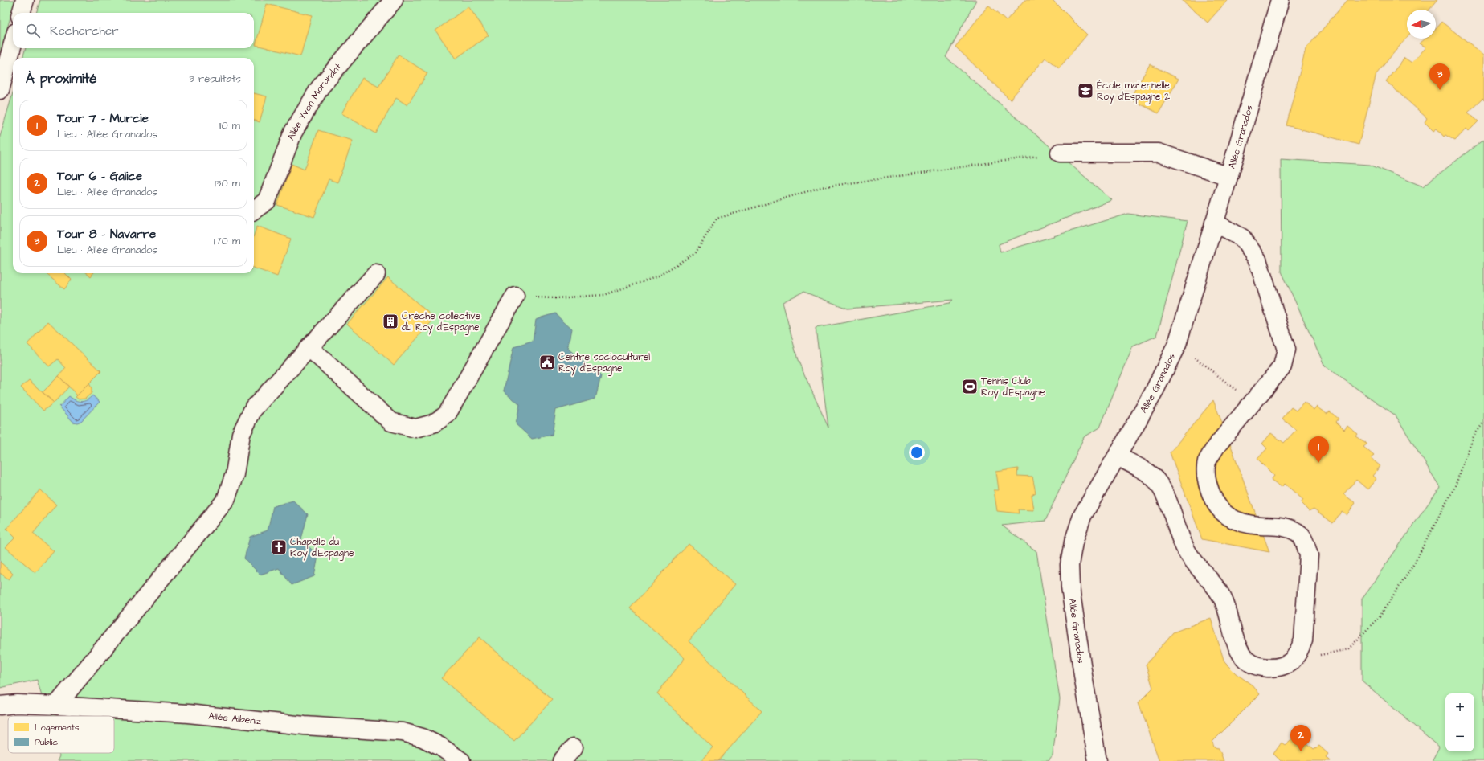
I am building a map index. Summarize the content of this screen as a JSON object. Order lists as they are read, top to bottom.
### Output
{
  "streets": {
    "street": ["Allée Yvon Morandat", "Allée Granados", "Allée Albeniz"]
  },
  "places": {
    "school or university": ["École maternelle Roy d'Espagne 2"],
    "building": ["Crèche collective du Roy d'Espagne"],
    "public building": ["Centre socioculturel Roy d'Espagne"],
    "sports": ["Tennis Club Roy d'Espagne"],
    "church": ["Chapelle du Roy d’Espagne"]
  },
  "legend": ["Logements", "Public"],
  "north": "left",
  "page": {
    "search": "Rechercher",
    "heading": ["À proximité", "3 résultats"],
    "pins": ["3", "1", "2"],
    "list": [
      {
        "mark": "1",
        "name": "Tour 7 - Murcie",
        "note": "Lieu · Allée Granados",
        "value": "110 m"
      },
      {
        "mark": "2",
        "name": "Tour 6 - Galice",
        "note": "Lieu · Allée Granados",
        "value": "130 m"
      },
      {
        "mark": "3",
        "name": "Tour 8 - Navarre",
        "note": "Lieu · Allée Granados",
        "value": "170 m"
      }
    ],
    "map_buttons": ["+", "−"]
  }
}
